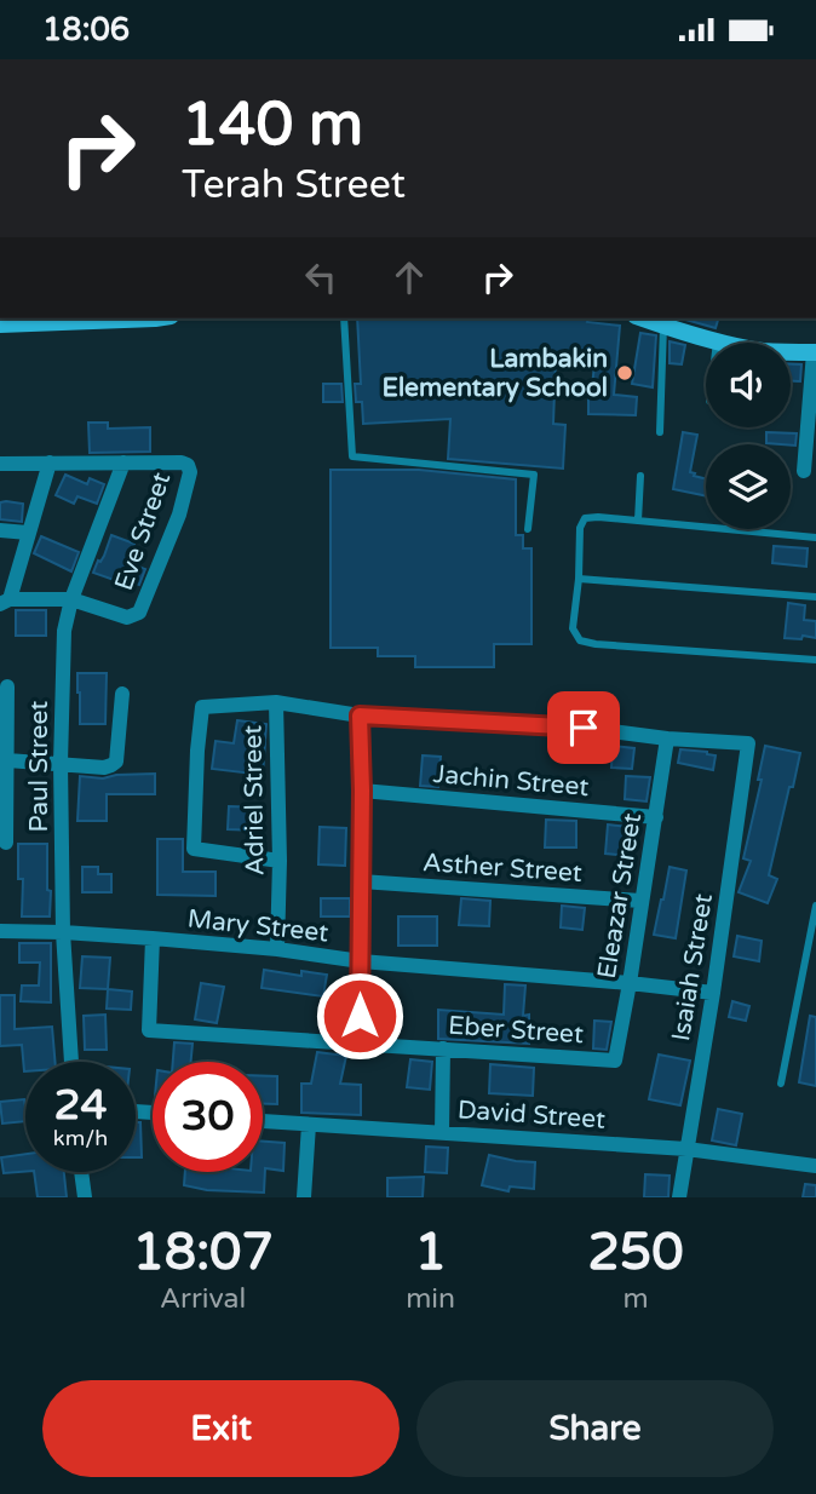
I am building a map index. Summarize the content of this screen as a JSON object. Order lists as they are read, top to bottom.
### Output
{
  "streets": {
    "street": [
      "Eve Street",
      "Paul Street",
      "Jachin Street",
      "Adriel Street",
      "Asther Street",
      "Eleazar Street",
      "Mary Street",
      "Isaiah Street",
      "Eber Street",
      "David Street"
    ]
  },
  "crossings": [
    ["Eve Street", "Paul Street"],
    ["Paul Street", "Mary Street"],
    ["Jachin Street", "Eleazar Street"],
    ["Adriel Street", "Mary Street"],
    ["Asther Street", "Eleazar Street"],
    ["Eleazar Street", "Mary Street"],
    ["Eleazar Street", "Isaiah Street"],
    ["Eleazar Street", "Eber Street"],
    ["Mary Street", "Isaiah Street"],
    ["Mary Street", "Eber Street"],
    ["Isaiah Street", "David Street"]
  ],
  "places": ["Lambakin Elementary School"],
  "page": {
    "status": "18:06",
    "turn": ["140 m", "Terah Street"],
    "speed": "24 km/h",
    "limit": "30",
    "eta": [
      "18:07",
      "Arrival",
      "1",
      "min",
      "250",
      "m"
    ],
    "buttons": ["Exit", "Share"]
  }
}
